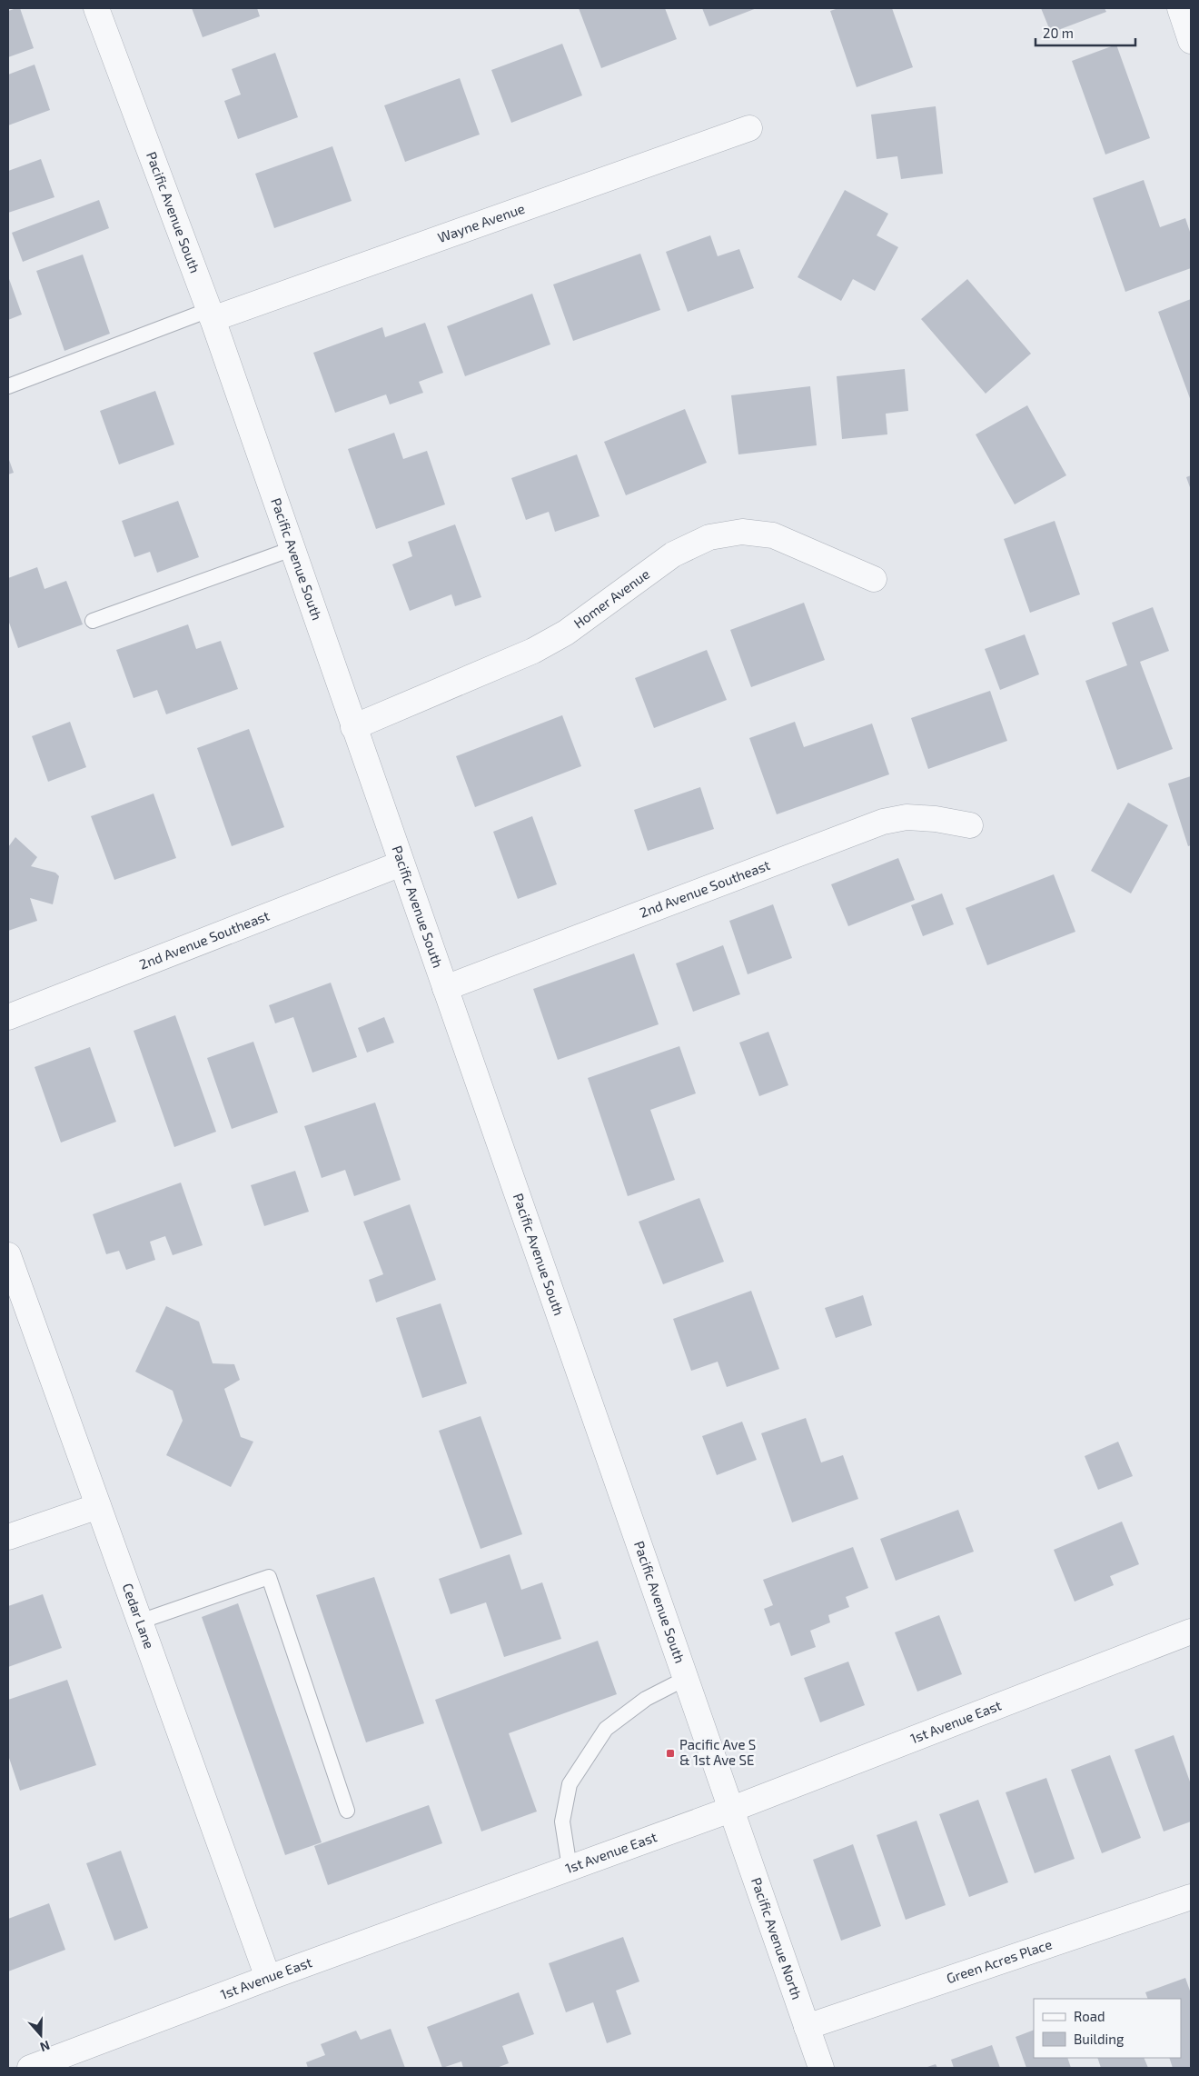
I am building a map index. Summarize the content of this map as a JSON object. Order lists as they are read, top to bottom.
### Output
{
  "streets": {
    "street": [
      "Pacific Avenue South",
      "Wayne Avenue",
      "Homer Avenue",
      "2nd Avenue Southeast",
      "Cedar Lane",
      "1st Avenue East",
      "Pacific Avenue North",
      "Green Acres Place"
    ]
  },
  "crossings": [
    ["Pacific Avenue South", "Wayne Avenue"],
    ["Pacific Avenue South", "Homer Avenue"],
    ["Pacific Avenue South", "2nd Avenue Southeast"],
    ["Pacific Avenue South", "1st Avenue East"],
    ["Pacific Avenue South", "Pacific Avenue North"],
    ["Cedar Lane", "1st Avenue East"],
    ["1st Avenue East", "Pacific Avenue North"],
    ["Pacific Avenue North", "Green Acres Place"]
  ],
  "places": {
    "transit": ["Pacific Ave S & 1st Ave SE"]
  },
  "legend": ["Road", "Building"],
  "scale_bar": "20 m",
  "north": "bottom"
}
